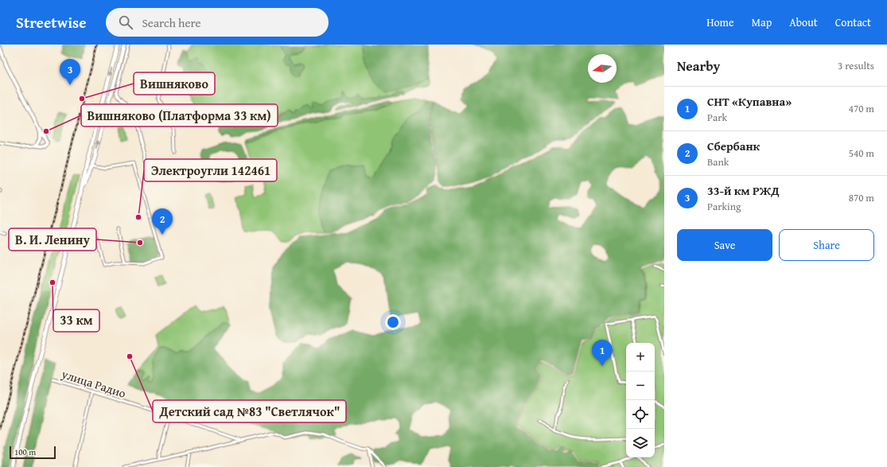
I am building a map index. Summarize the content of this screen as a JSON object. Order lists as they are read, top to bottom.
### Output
{
  "streets": {
    "street": ["улица Радио"]
  },
  "places": [
    "Вишняково",
    "Вишняково (Платформа 33 км)",
    "Электроугли 142461",
    "В. И. Ленину",
    "33 км",
    "Детский сад №83 \"Светлячок\""
  ],
  "scale_bar": "100 m",
  "north": "left",
  "page": {
    "header": "Streetwise",
    "search": "Search here",
    "nav": [
      "Home",
      "Map",
      "About",
      "Contact"
    ],
    "heading": ["Nearby", "3 results"],
    "pins": ["3", "2", "1"],
    "list": [
      {
        "mark": "1",
        "name": "СНТ «Купавна»",
        "note": "Park",
        "value": "470 m"
      },
      {
        "mark": "2",
        "name": "Сбербанк",
        "note": "Bank",
        "value": "540 m"
      },
      {
        "mark": "3",
        "name": "33-й км РЖД",
        "note": "Parking",
        "value": "870 m"
      }
    ],
    "buttons": ["Save", "Share"],
    "map_buttons": ["+", "−"],
    "scale": "100 m"
  }
}
